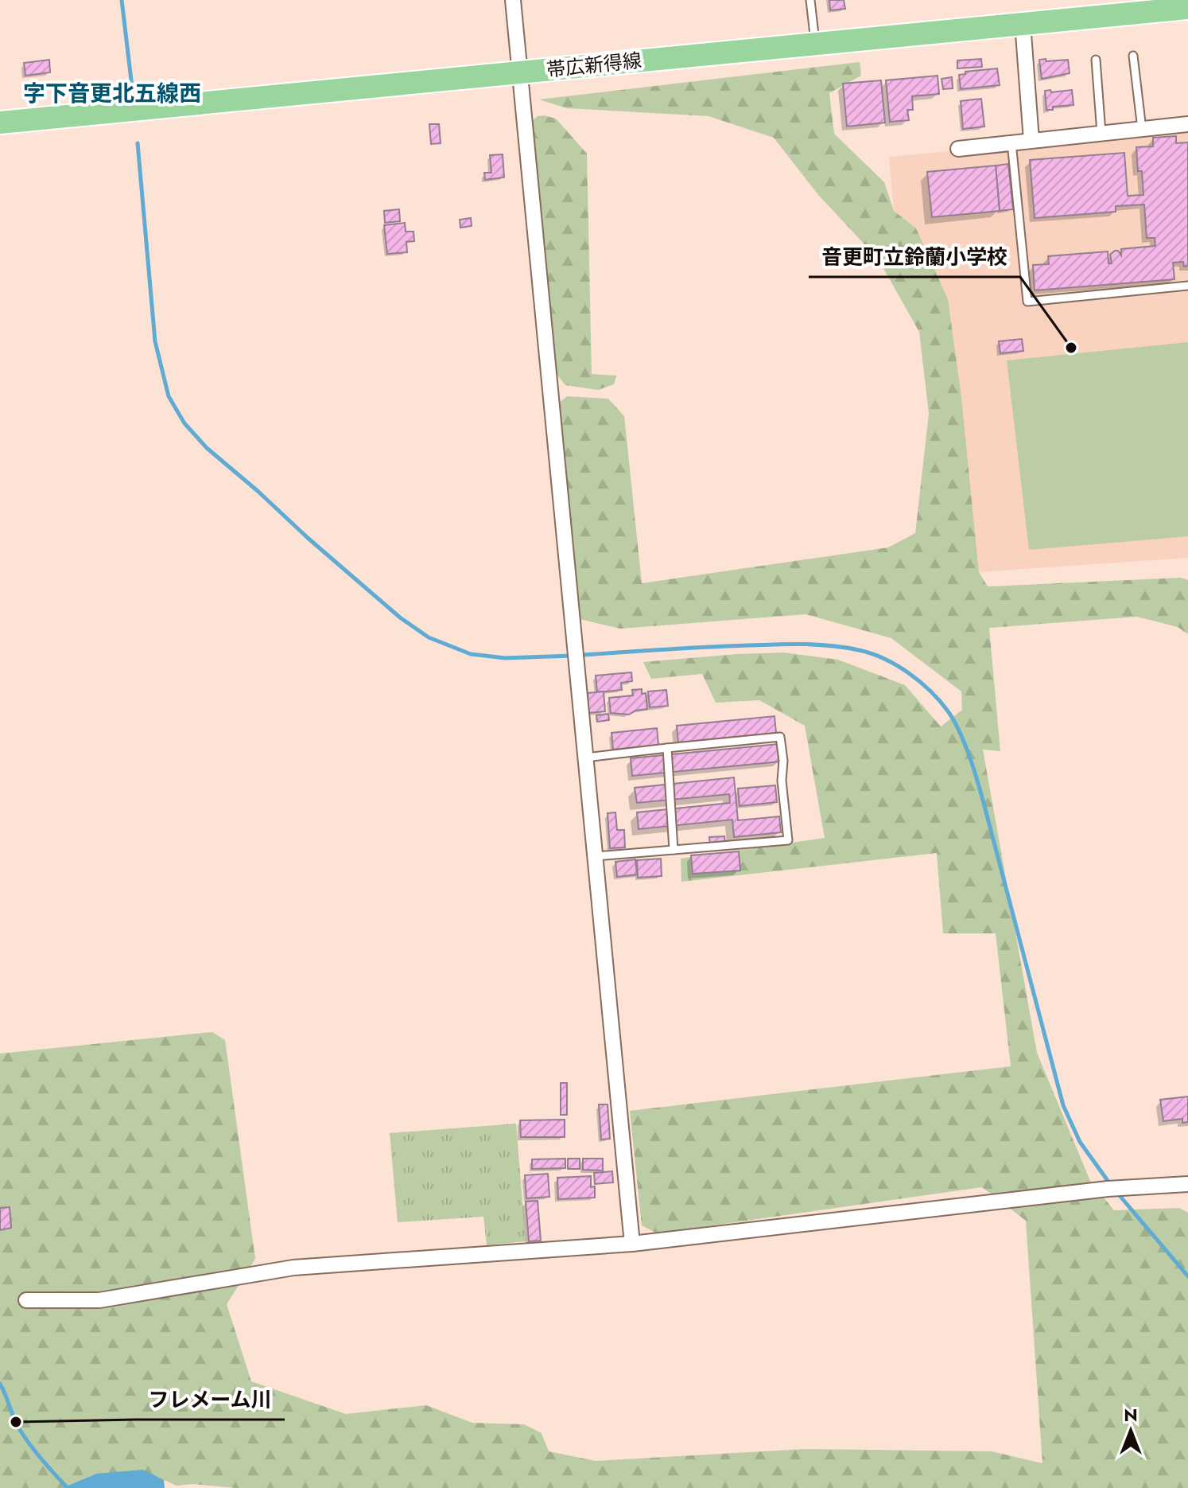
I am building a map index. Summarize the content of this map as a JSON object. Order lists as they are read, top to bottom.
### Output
{
  "streets": {
    "main road": ["帯広新得線"]
  },
  "districts": ["字下音更北五線西"],
  "places": ["音更町立鈴蘭小学校", "フレメーム川"],
  "north": "top"
}
